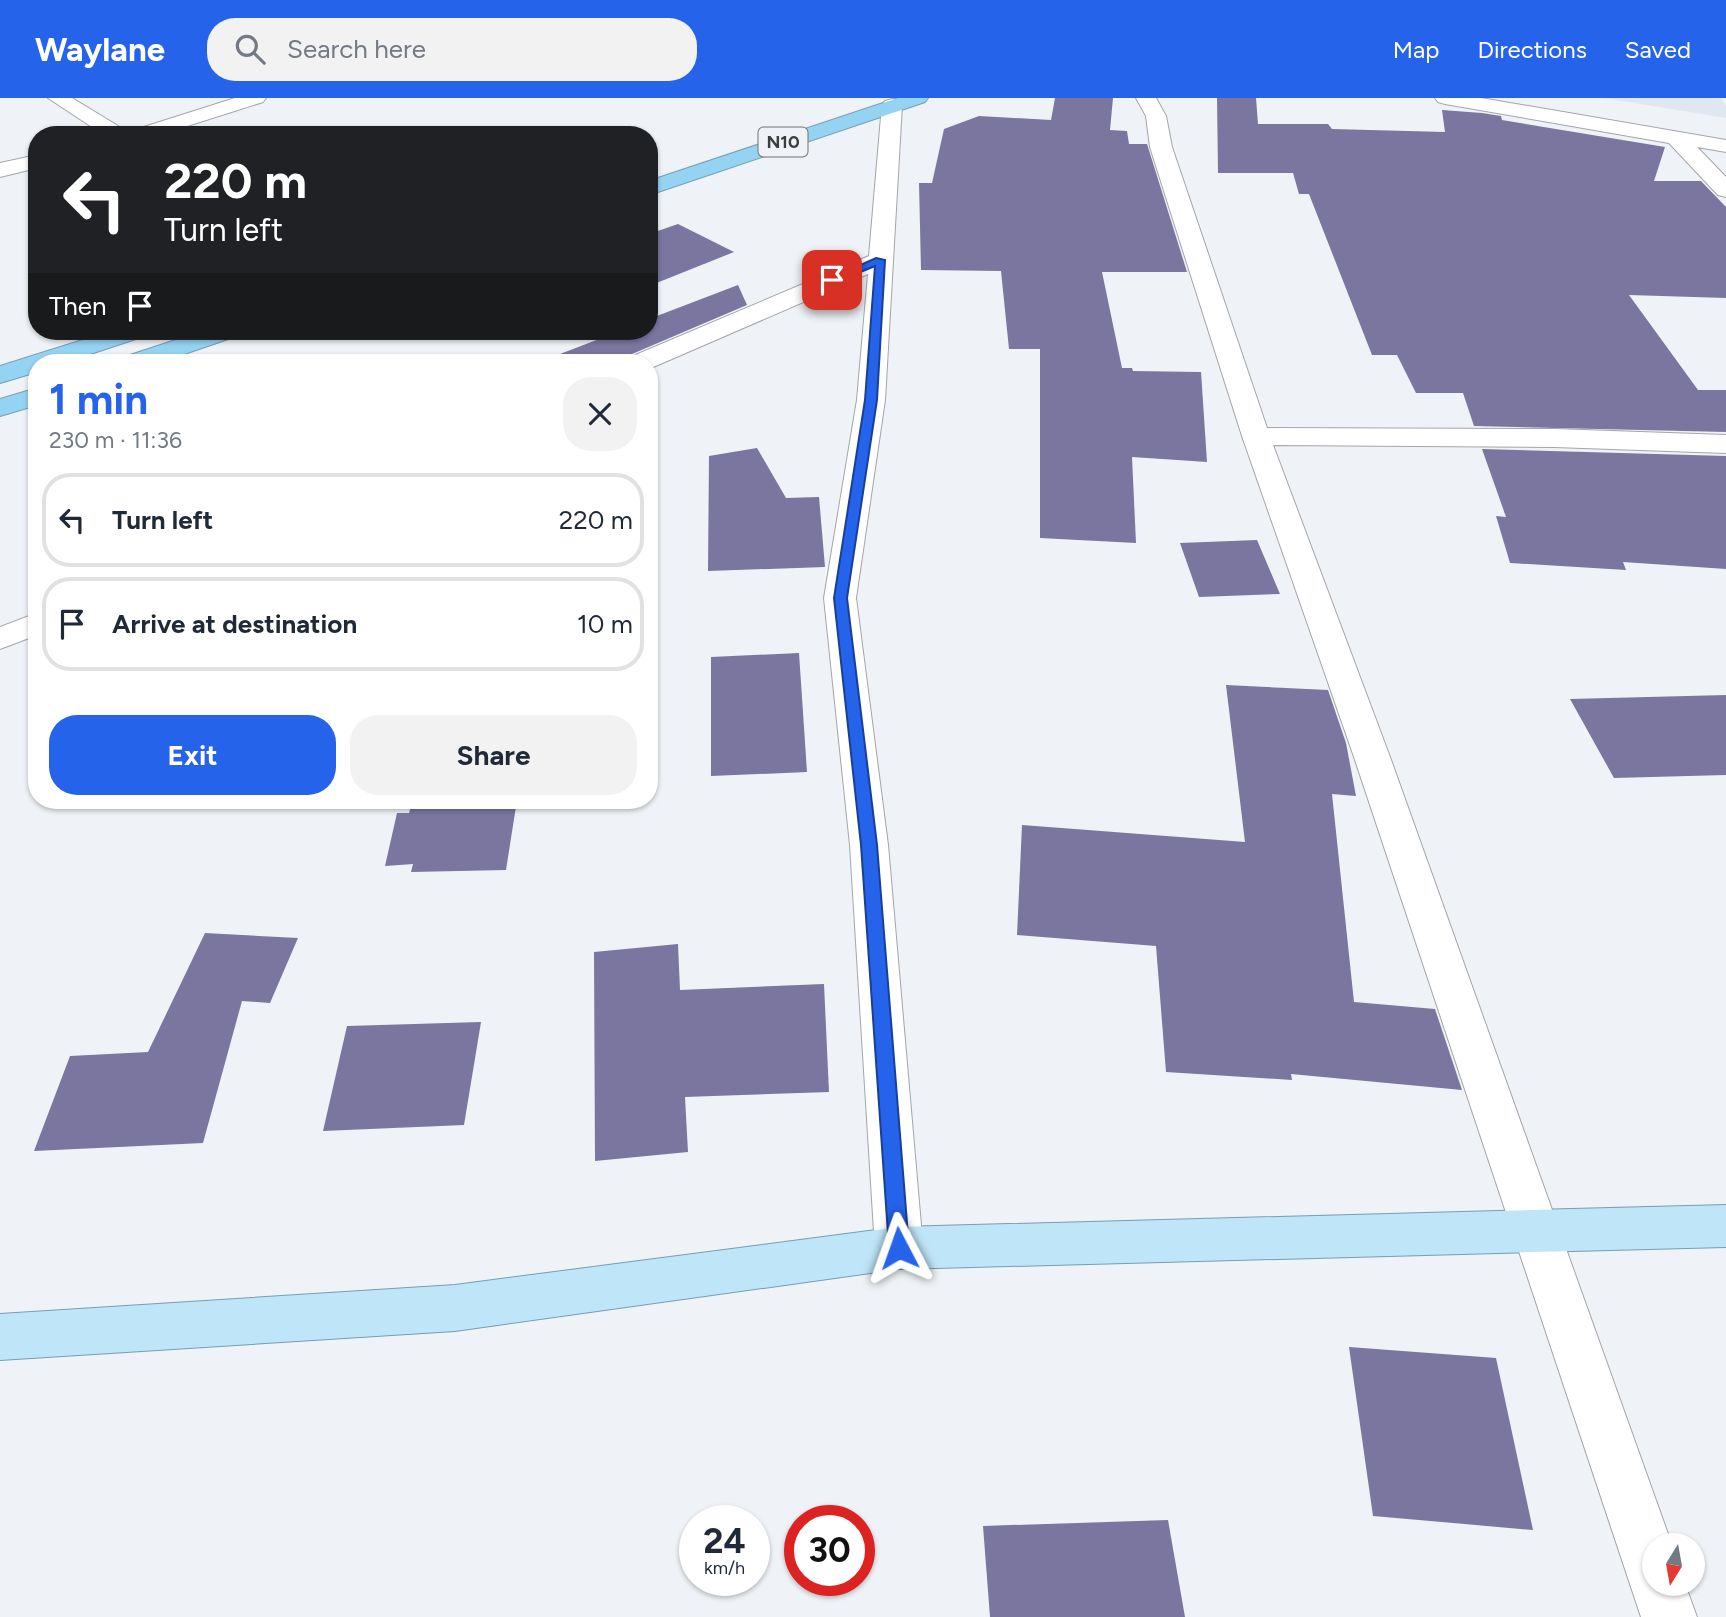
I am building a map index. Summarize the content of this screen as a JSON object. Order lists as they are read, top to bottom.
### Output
{
  "streets": {
    "highway": ["N10"]
  },
  "north": "bottom",
  "page": {
    "header": "Waylane",
    "search": "Search here",
    "nav": ["Map", "Directions", "Saved"],
    "turn": ["220 m", "Turn left"],
    "then": "Then",
    "heading": ["1 min", "230 m · 11:36"],
    "list": [
      {
        "name": "Turn left",
        "value": "220 m"
      },
      {
        "name": "Arrive at destination",
        "value": "10 m"
      }
    ],
    "buttons": ["Exit", "Share"],
    "speed": "24 km/h",
    "limit": "30"
  }
}
